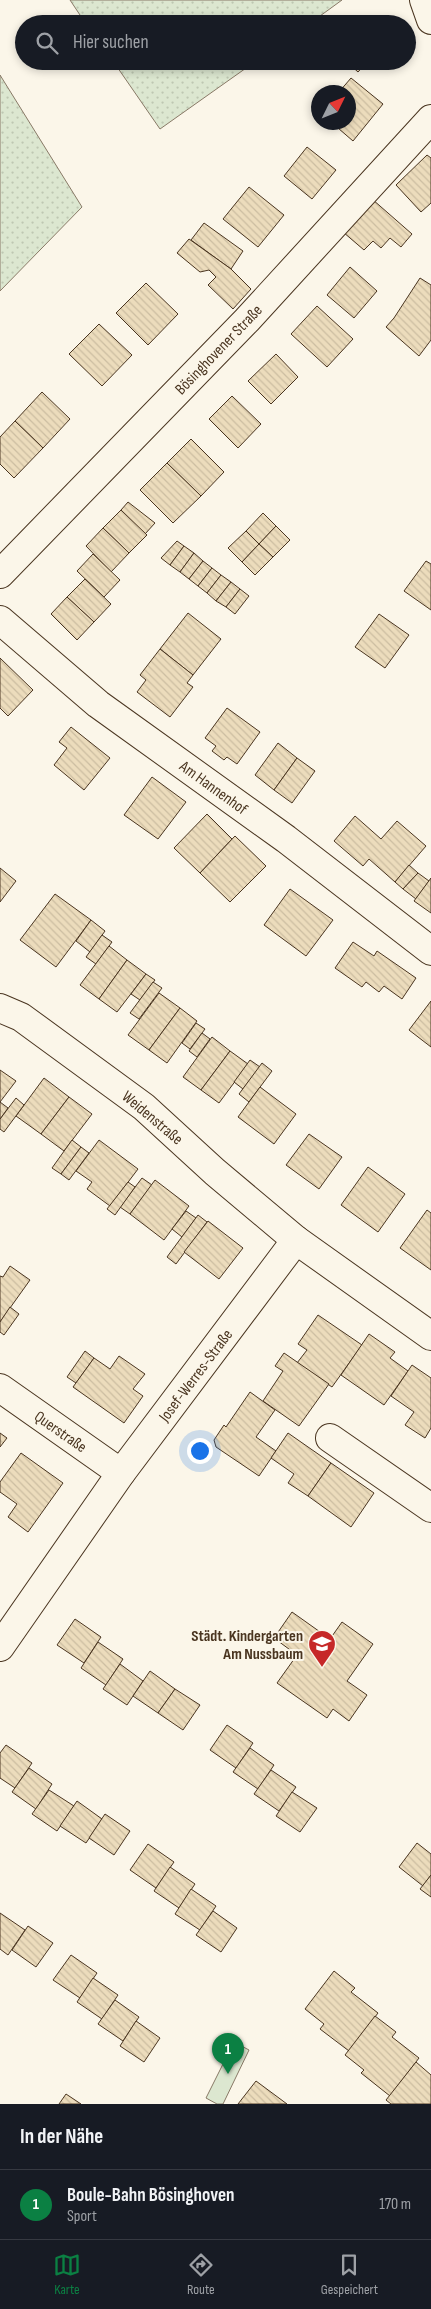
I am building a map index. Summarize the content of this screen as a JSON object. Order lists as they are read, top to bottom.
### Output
{
  "streets": {
    "street": [
      "Bösinghovener Straße",
      "Am Hannenhof",
      "Weidenstraße",
      "Josef-Werres-Straße",
      "Querstraße"
    ]
  },
  "crossings": [
    ["Weidenstraße", "Josef-Werres-Straße"],
    ["Josef-Werres-Straße", "Querstraße"]
  ],
  "places": {
    "school or university": ["Städt. Kindergarten Am Nussbaum"]
  },
  "north": "top right",
  "page": {
    "search": "Hier suchen",
    "pins": "1",
    "heading": "In der Nähe",
    "list": [
      {
        "mark": "1",
        "name": "Boule-Bahn Bösinghoven",
        "note": "Sport",
        "value": "170 m"
      }
    ],
    "nav": ["Karte", "Route", "Gespeichert"]
  }
}
